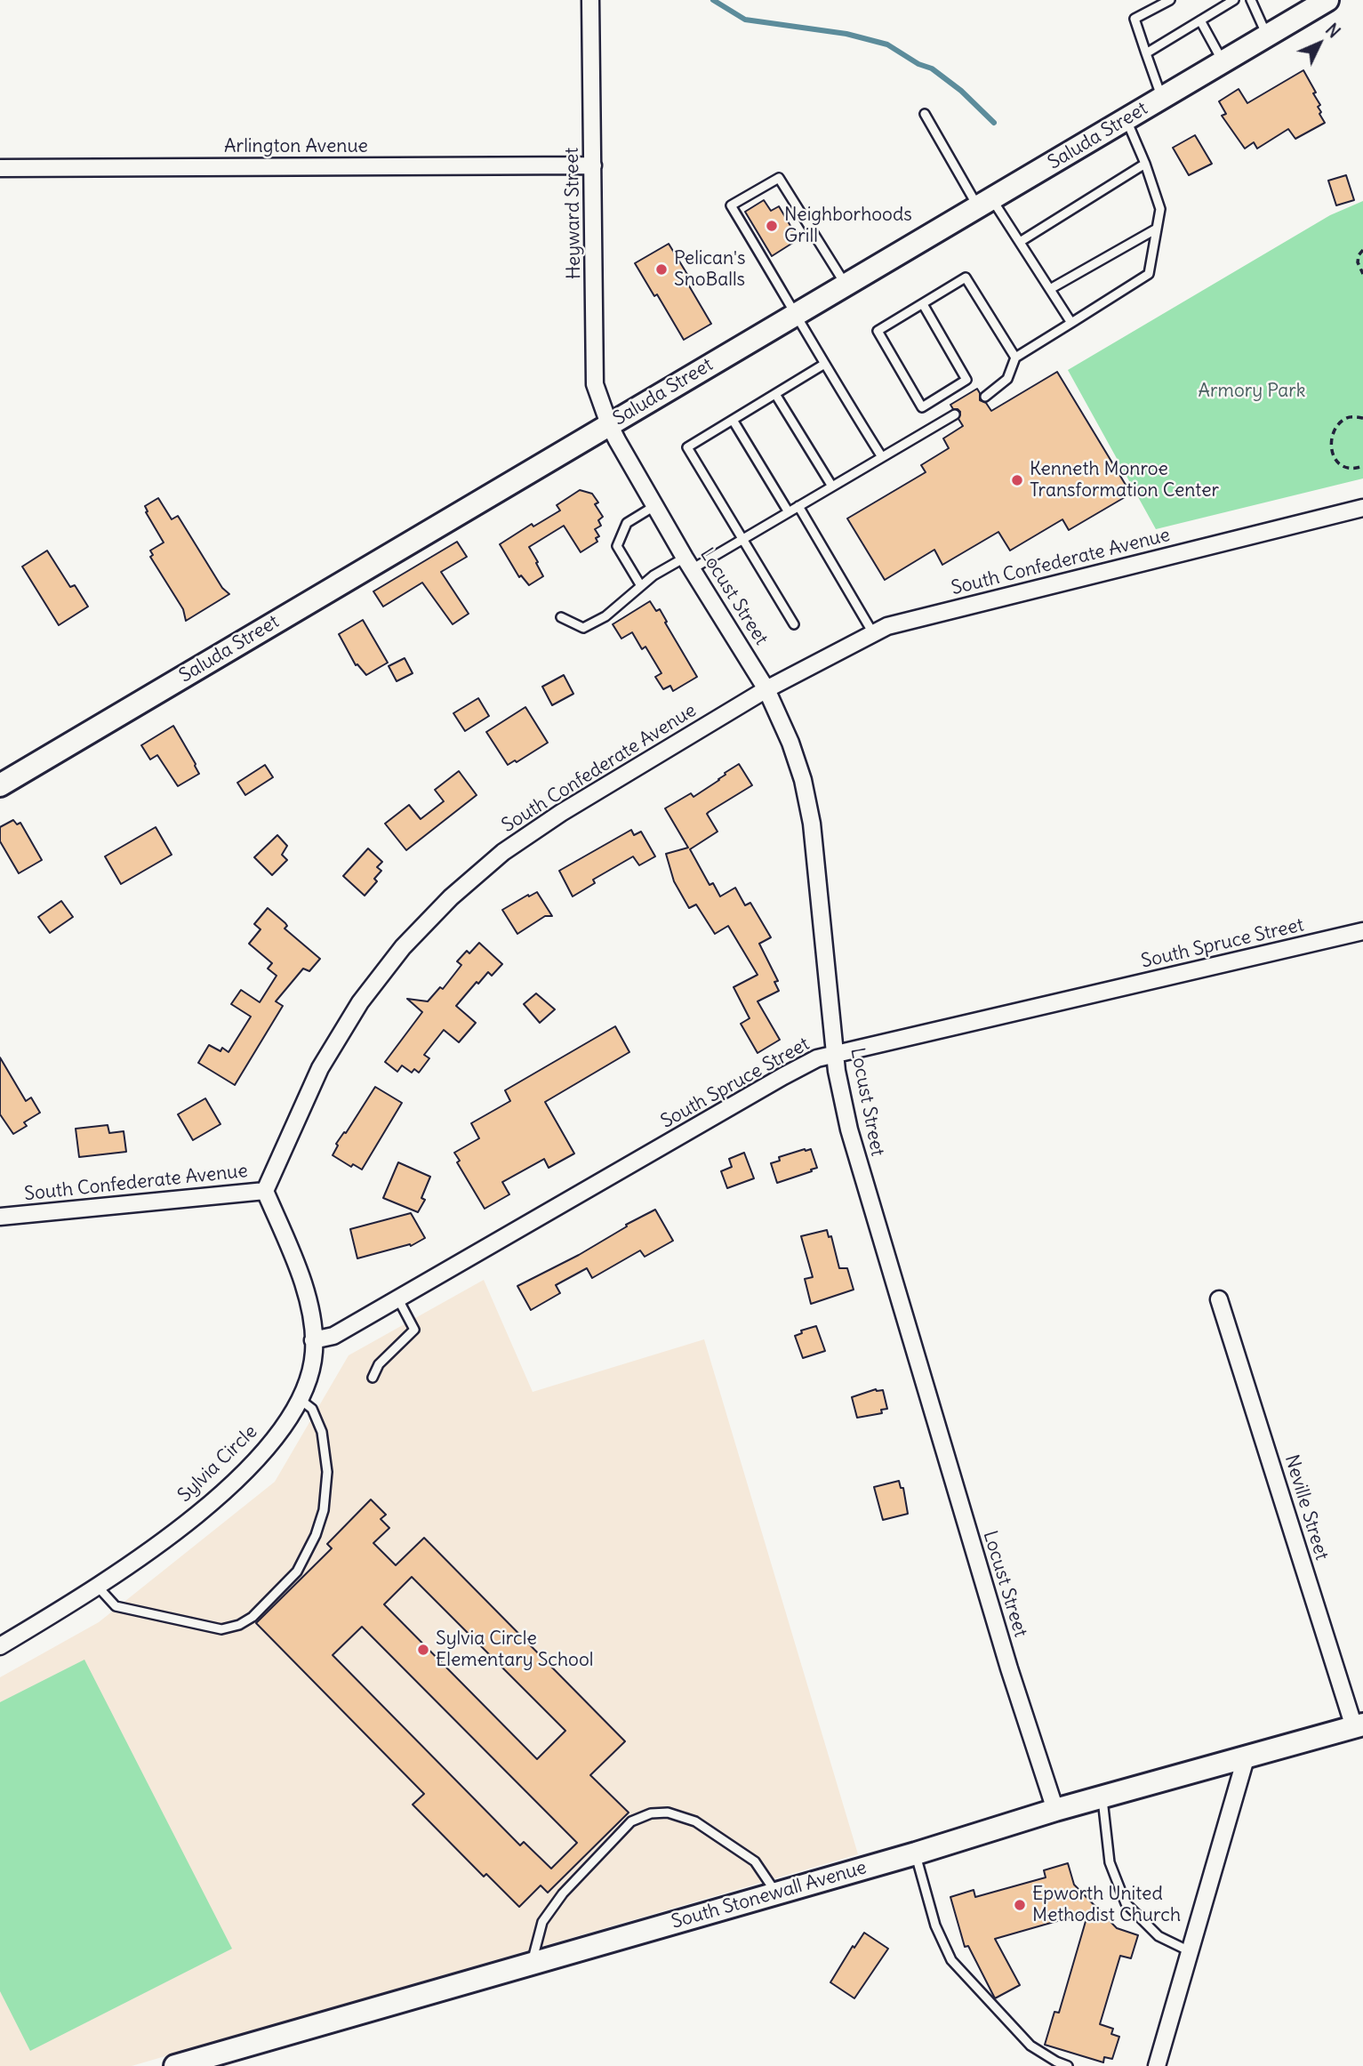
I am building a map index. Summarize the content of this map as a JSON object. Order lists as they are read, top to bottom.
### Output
{
  "streets": {
    "main road": ["Saluda Street", "South Stonewall Avenue"],
    "street": [
      "Arlington Avenue",
      "Heyward Street",
      "South Confederate Avenue",
      "Locust Street",
      "South Spruce Street",
      "Sylvia Circle",
      "Neville Street"
    ]
  },
  "crossings": [
    ["Saluda Street", "Heyward Street"],
    ["Saluda Street", "Locust Street"],
    ["Arlington Avenue", "Heyward Street"],
    ["Heyward Street", "Locust Street"],
    ["South Confederate Avenue", "Locust Street"],
    ["South Confederate Avenue", "Sylvia Circle"],
    ["Locust Street", "South Spruce Street"],
    ["Locust Street", "South Stonewall Avenue"],
    ["South Spruce Street", "Sylvia Circle"],
    ["Neville Street", "South Stonewall Avenue"]
  ],
  "parks": ["Armory Park"],
  "places": [
    "Neighborhoods Grill",
    "Pelican's SnoBalls",
    "Kenneth Monroe Transformation Center",
    "Sylvia Circle Elementary School",
    "Epworth United Methodist Church"
  ],
  "north": "top right"
}
